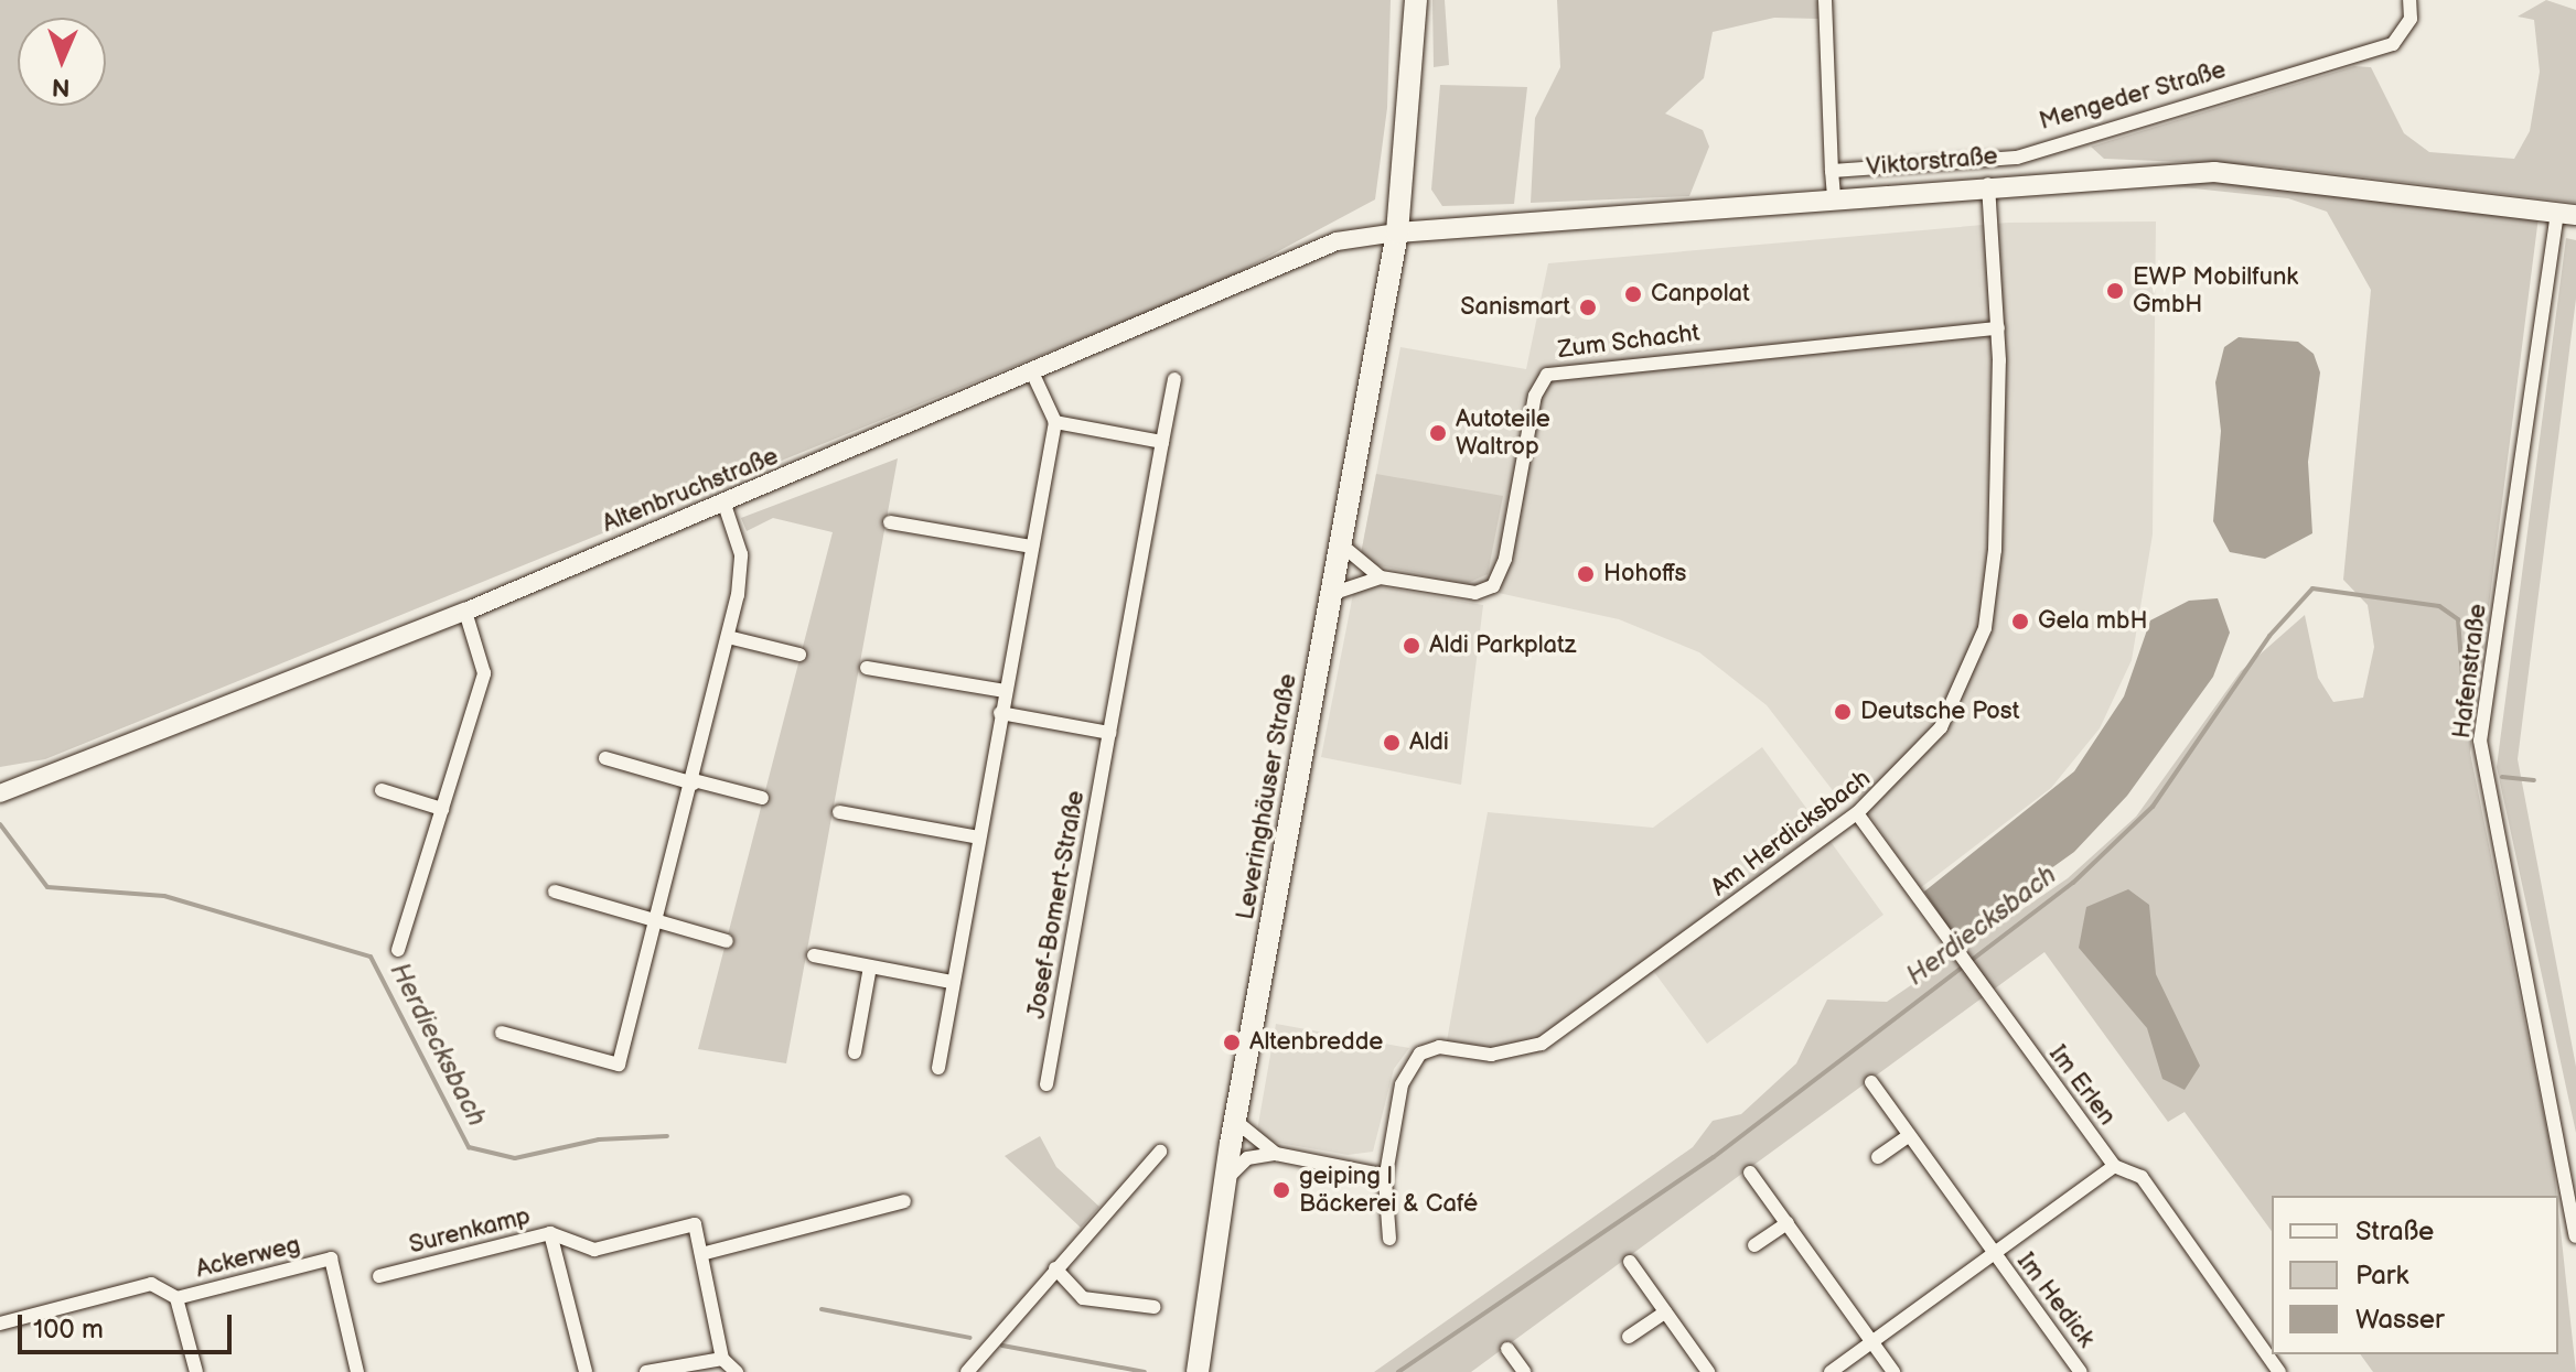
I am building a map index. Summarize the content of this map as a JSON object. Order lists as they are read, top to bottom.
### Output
{
  "streets": {
    "main road": ["Viktorstraße", "Leveringhäuser Straße"],
    "street": [
      "Mengeder Straße",
      "Zum Schacht",
      "Altenbruchstraße",
      "Hafenstraße",
      "Am Herdicksbach",
      "Josef-Bomert-Straße",
      "Im Erlen",
      "Surenkamp",
      "Ackerweg",
      "Im Hedick"
    ]
  },
  "crossings": [
    ["Viktorstraße", "Altenbruchstraße"],
    ["Viktorstraße", "Hafenstraße"],
    ["Viktorstraße", "Leveringhäuser Straße"],
    ["Viktorstraße", "Am Herdicksbach"],
    ["Zum Schacht", "Leveringhäuser Straße"],
    ["Zum Schacht", "Am Herdicksbach"],
    ["Altenbruchstraße", "Leveringhäuser Straße"],
    ["Am Herdicksbach", "Im Erlen"]
  ],
  "water": ["Herdiecksbach"],
  "places": [
    "EWP Mobilfunk GmbH",
    "Canpolat",
    "Sanismart",
    "Autoteile Waltrop",
    "Hohoffs",
    "Gela mbH",
    "Aldi Parkplatz",
    "Deutsche Post",
    "Aldi",
    "Altenbredde",
    "geiping | Bäckerei & Café"
  ],
  "legend": ["Straße", "Park", "Wasser"],
  "scale_bar": "100 m",
  "north": "bottom"
}
